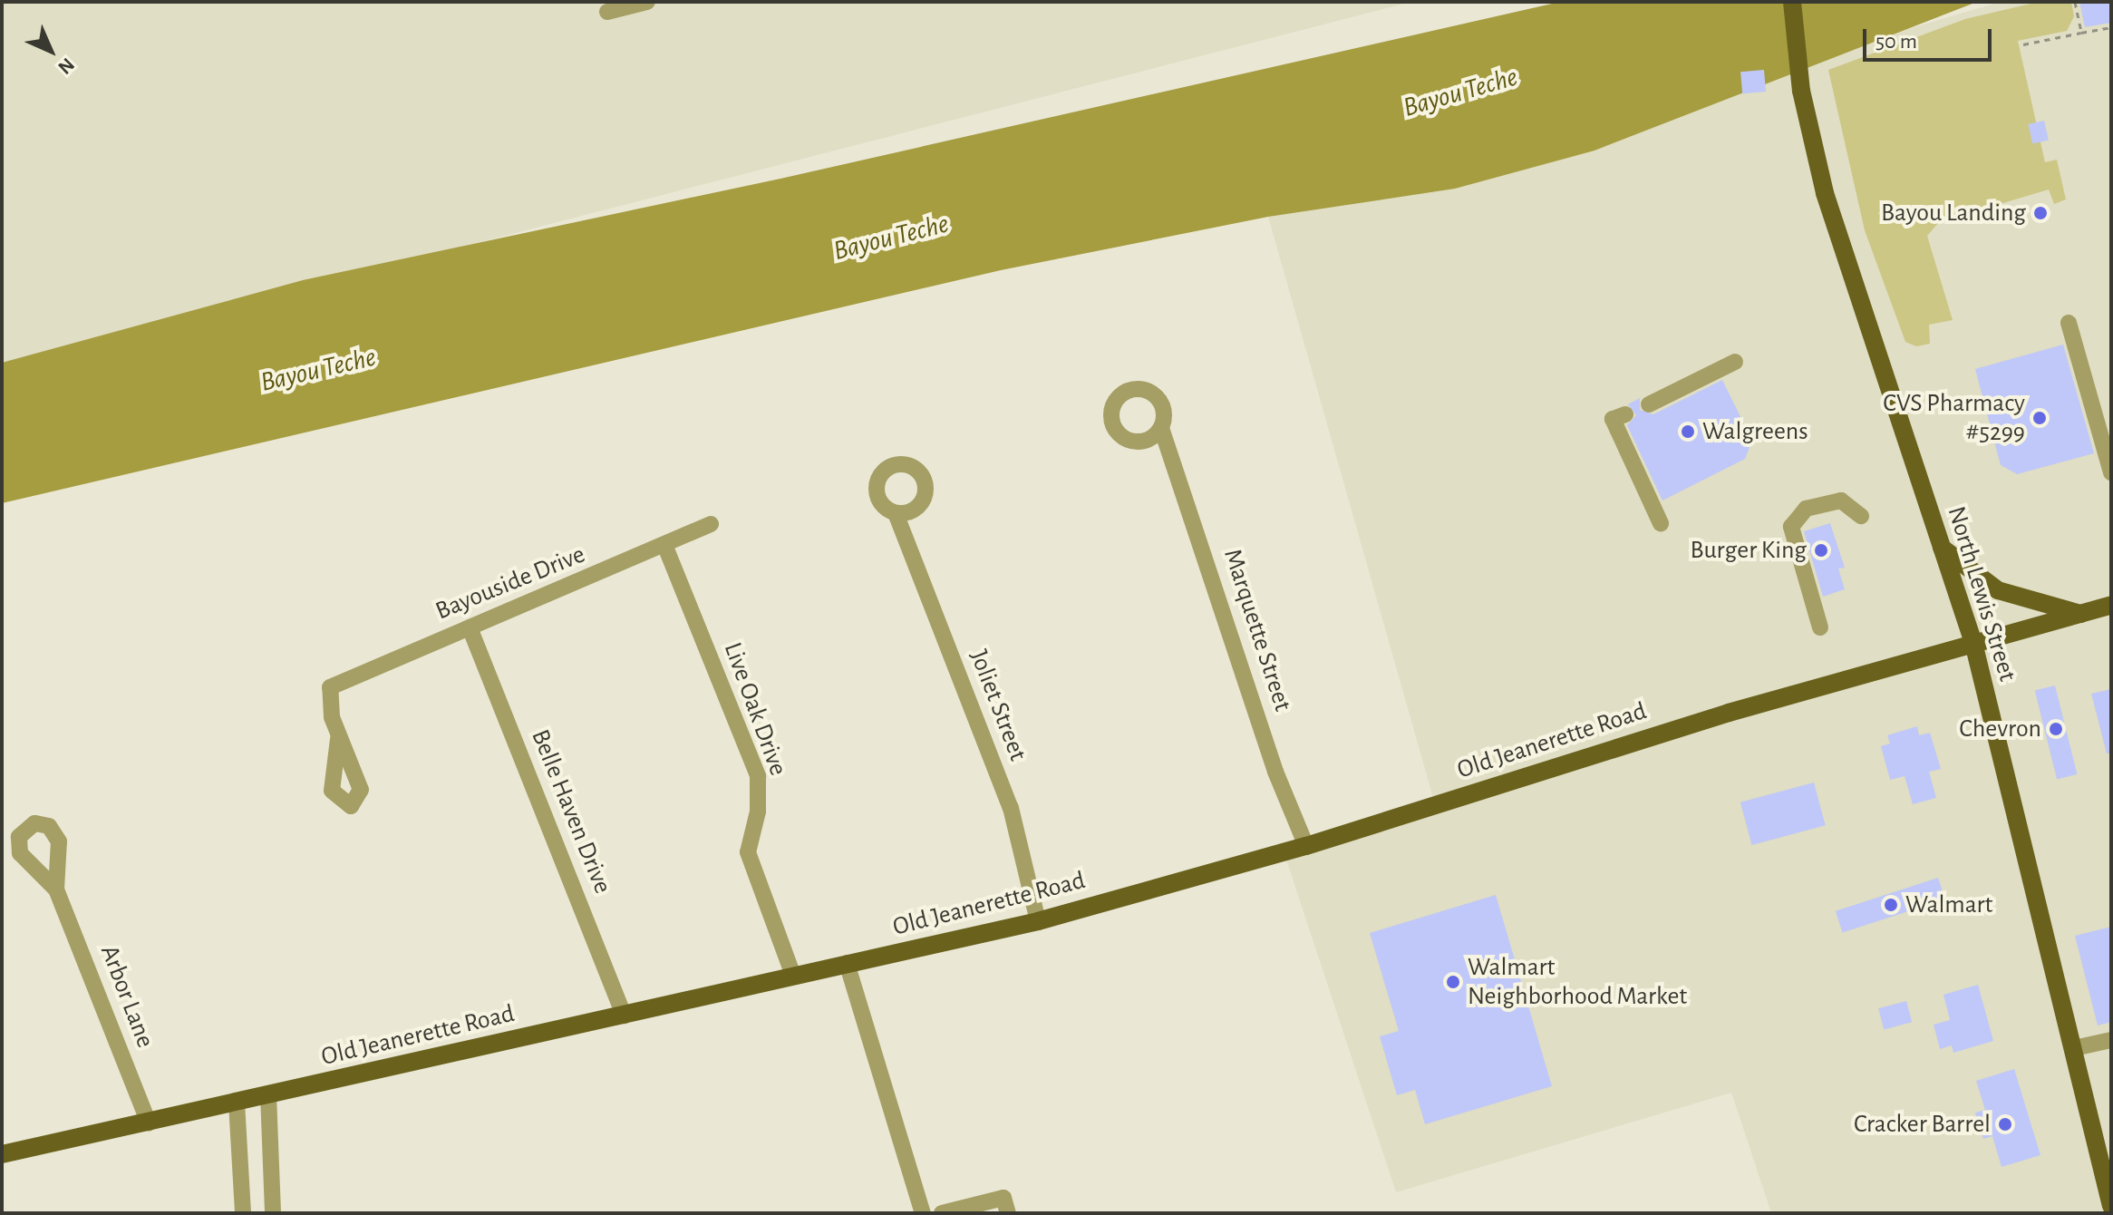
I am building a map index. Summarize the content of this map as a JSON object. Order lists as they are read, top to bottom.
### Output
{
  "streets": {
    "main road": ["North Lewis Street", "Old Jeanerette Road"],
    "street": [
      "Bayouside Drive",
      "Marquette Street",
      "Joliet Street",
      "Live Oak Drive",
      "Belle Haven Drive",
      "Arbor Lane"
    ]
  },
  "crossings": [
    ["Bayouside Drive", "Live Oak Drive"],
    ["Bayouside Drive", "Belle Haven Drive"],
    ["North Lewis Street", "Old Jeanerette Road"],
    ["Marquette Street", "Old Jeanerette Road"],
    ["Joliet Street", "Old Jeanerette Road"],
    ["Live Oak Drive", "Old Jeanerette Road"],
    ["Old Jeanerette Road", "Belle Haven Drive"],
    ["Old Jeanerette Road", "Arbor Lane"]
  ],
  "water": ["Bayou Teche"],
  "places": [
    "Bayou Landing",
    "CVS Pharmacy #5299",
    "Walgreens",
    "Burger King",
    "Chevron",
    "Walmart",
    "Walmart Neighborhood Market",
    "Cracker Barrel"
  ],
  "scale_bar": "50 m",
  "north": "bottom right"
}
